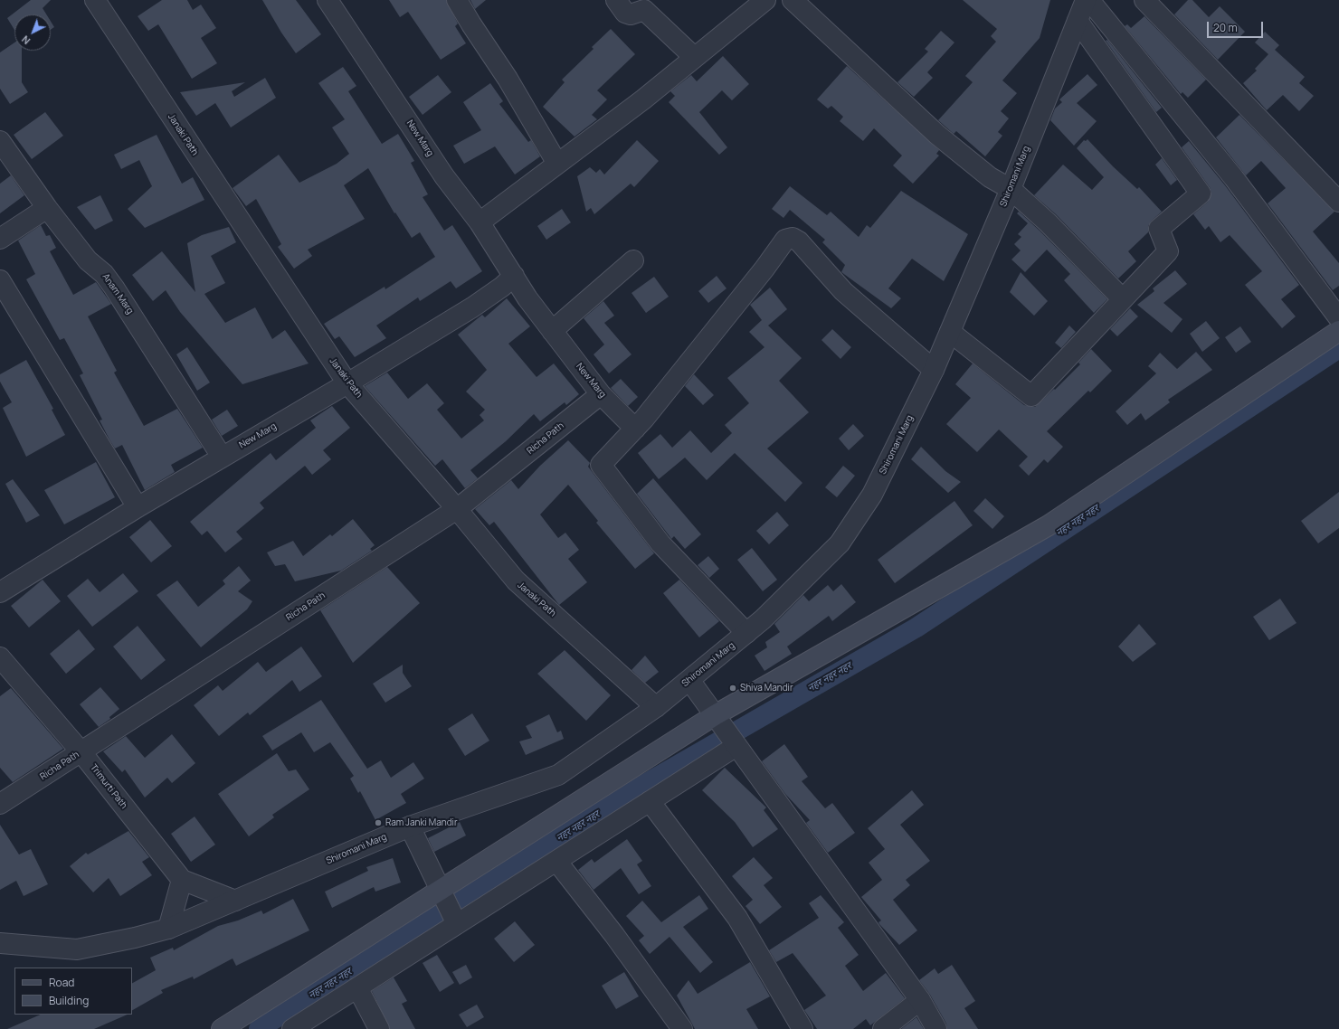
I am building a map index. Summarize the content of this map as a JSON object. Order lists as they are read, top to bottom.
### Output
{
  "streets": {
    "street": [
      "Janaki Path",
      "New Marg",
      "Shiromani Marg",
      "Anam Marg",
      "Richa Path",
      "Trimurti Path"
    ]
  },
  "crossings": [
    ["Janaki Path", "New Marg"],
    ["Janaki Path", "Shiromani Marg"],
    ["Janaki Path", "Richa Path"],
    ["New Marg", "Anam Marg"],
    ["New Marg", "Richa Path"],
    ["Richa Path", "Trimurti Path"]
  ],
  "water": ["नहर नहर नहर"],
  "places": ["Shiva Mandir", "Ram Janki Mandir"],
  "legend": ["Road", "Building"],
  "scale_bar": "20 m",
  "north": "bottom left"
}
